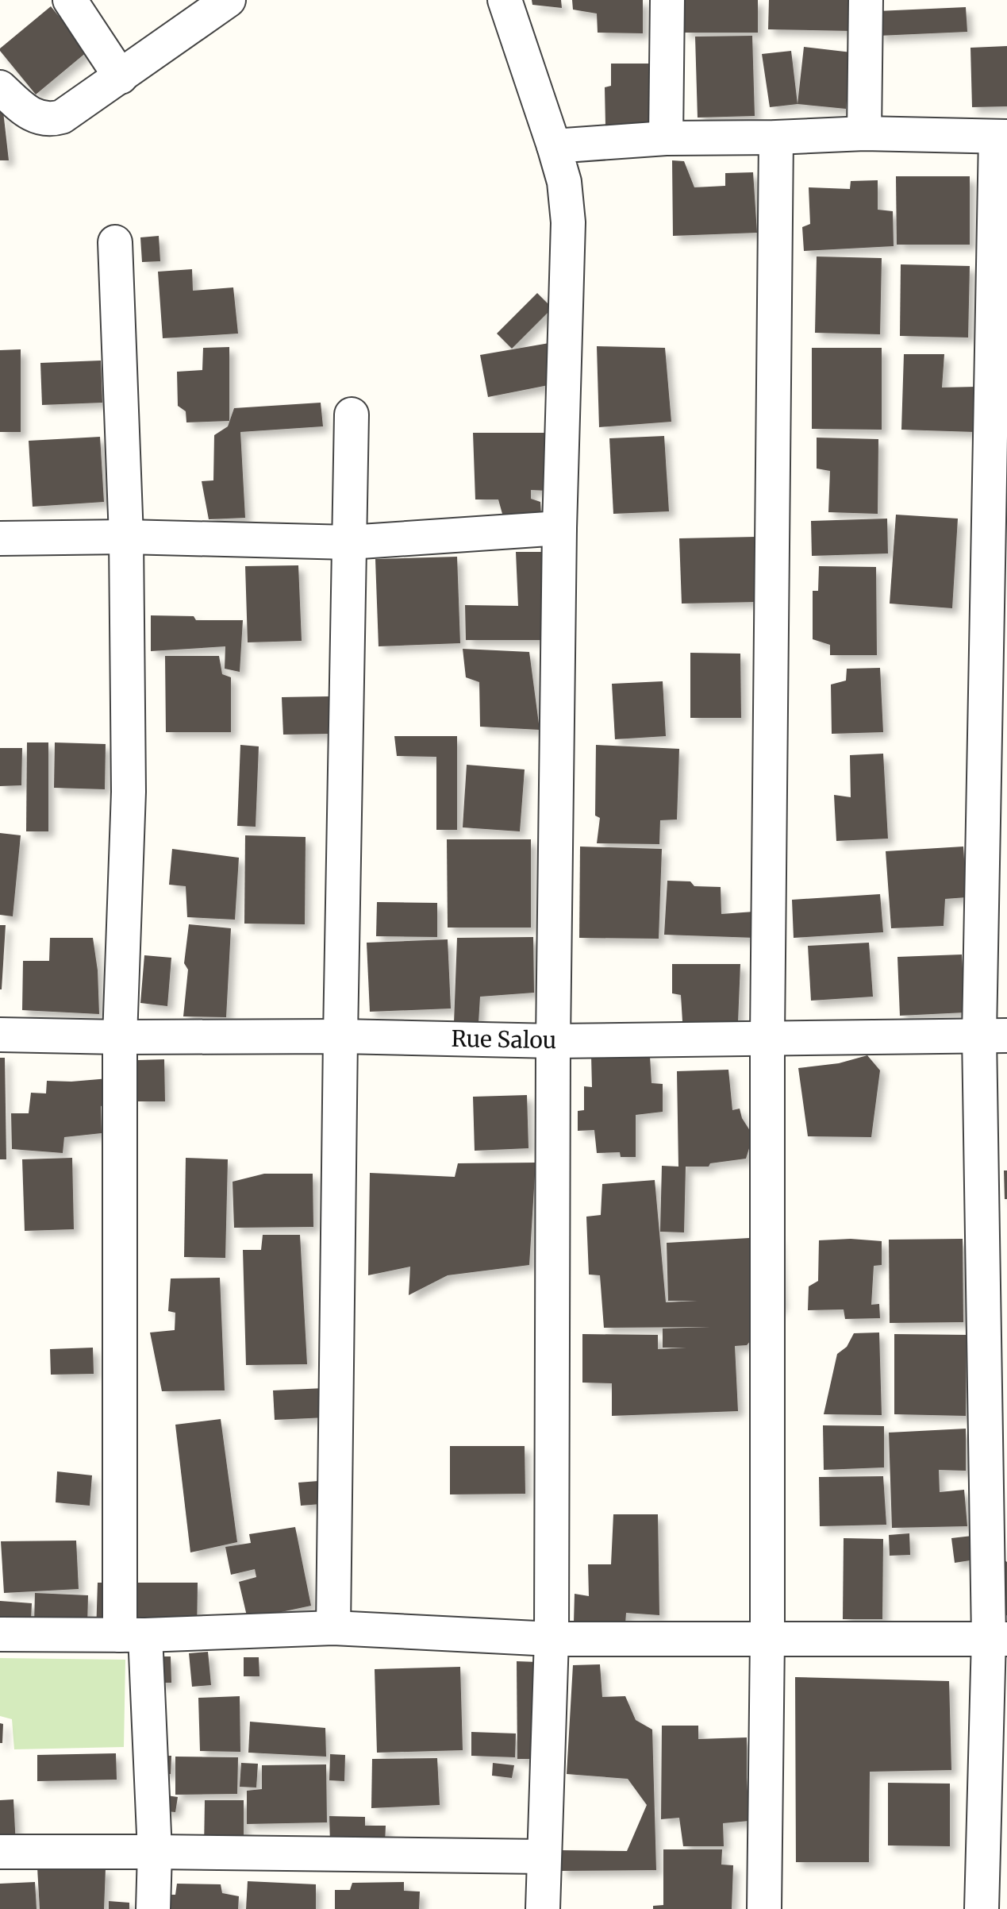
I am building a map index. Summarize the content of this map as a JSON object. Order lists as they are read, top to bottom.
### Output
{
  "streets": {
    "street": ["Rue Salou"]
  }
}
